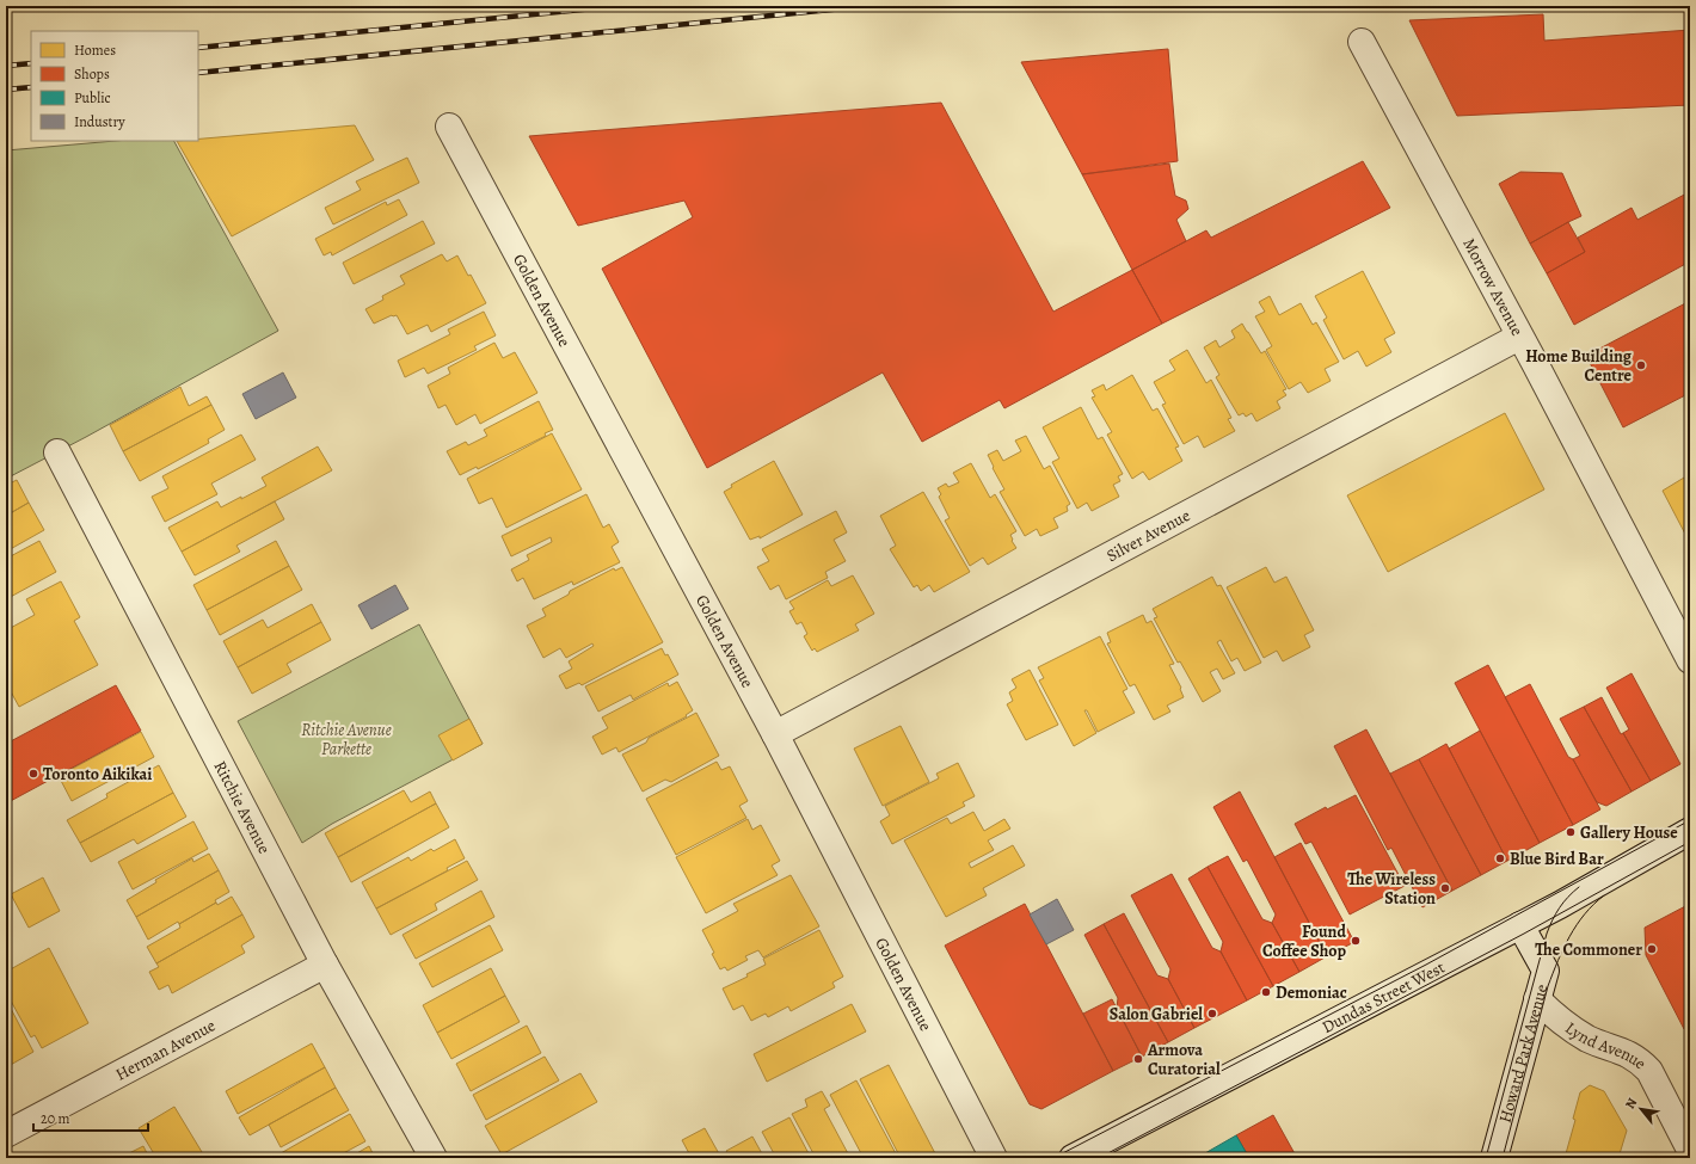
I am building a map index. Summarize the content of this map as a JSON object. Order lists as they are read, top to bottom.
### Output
{
  "streets": {
    "street": [
      "Morrow Avenue",
      "Golden Avenue",
      "Silver Avenue",
      "Ritchie Avenue",
      "Dundas Street West",
      "Lynd Avenue",
      "Herman Avenue",
      "Howard Park Avenue"
    ]
  },
  "crossings": [
    ["Morrow Avenue", "Silver Avenue"],
    ["Golden Avenue", "Silver Avenue"],
    ["Ritchie Avenue", "Herman Avenue"],
    ["Dundas Street West", "Howard Park Avenue"],
    ["Lynd Avenue", "Howard Park Avenue"]
  ],
  "parks": ["Ritchie Avenue Parkette"],
  "places": [
    "Home Building Centre",
    "Toronto Aikikai",
    "Gallery House",
    "Blue Bird Bar",
    "The Wireless Station",
    "Found Coffee Shop",
    "The Commoner",
    "Demoniac",
    "Salon Gabriel",
    "Armova Curatorial"
  ],
  "legend": [
    "Homes",
    "Shops",
    "Public",
    "Industry"
  ],
  "scale_bar": "20 m",
  "north": "top left"
}
